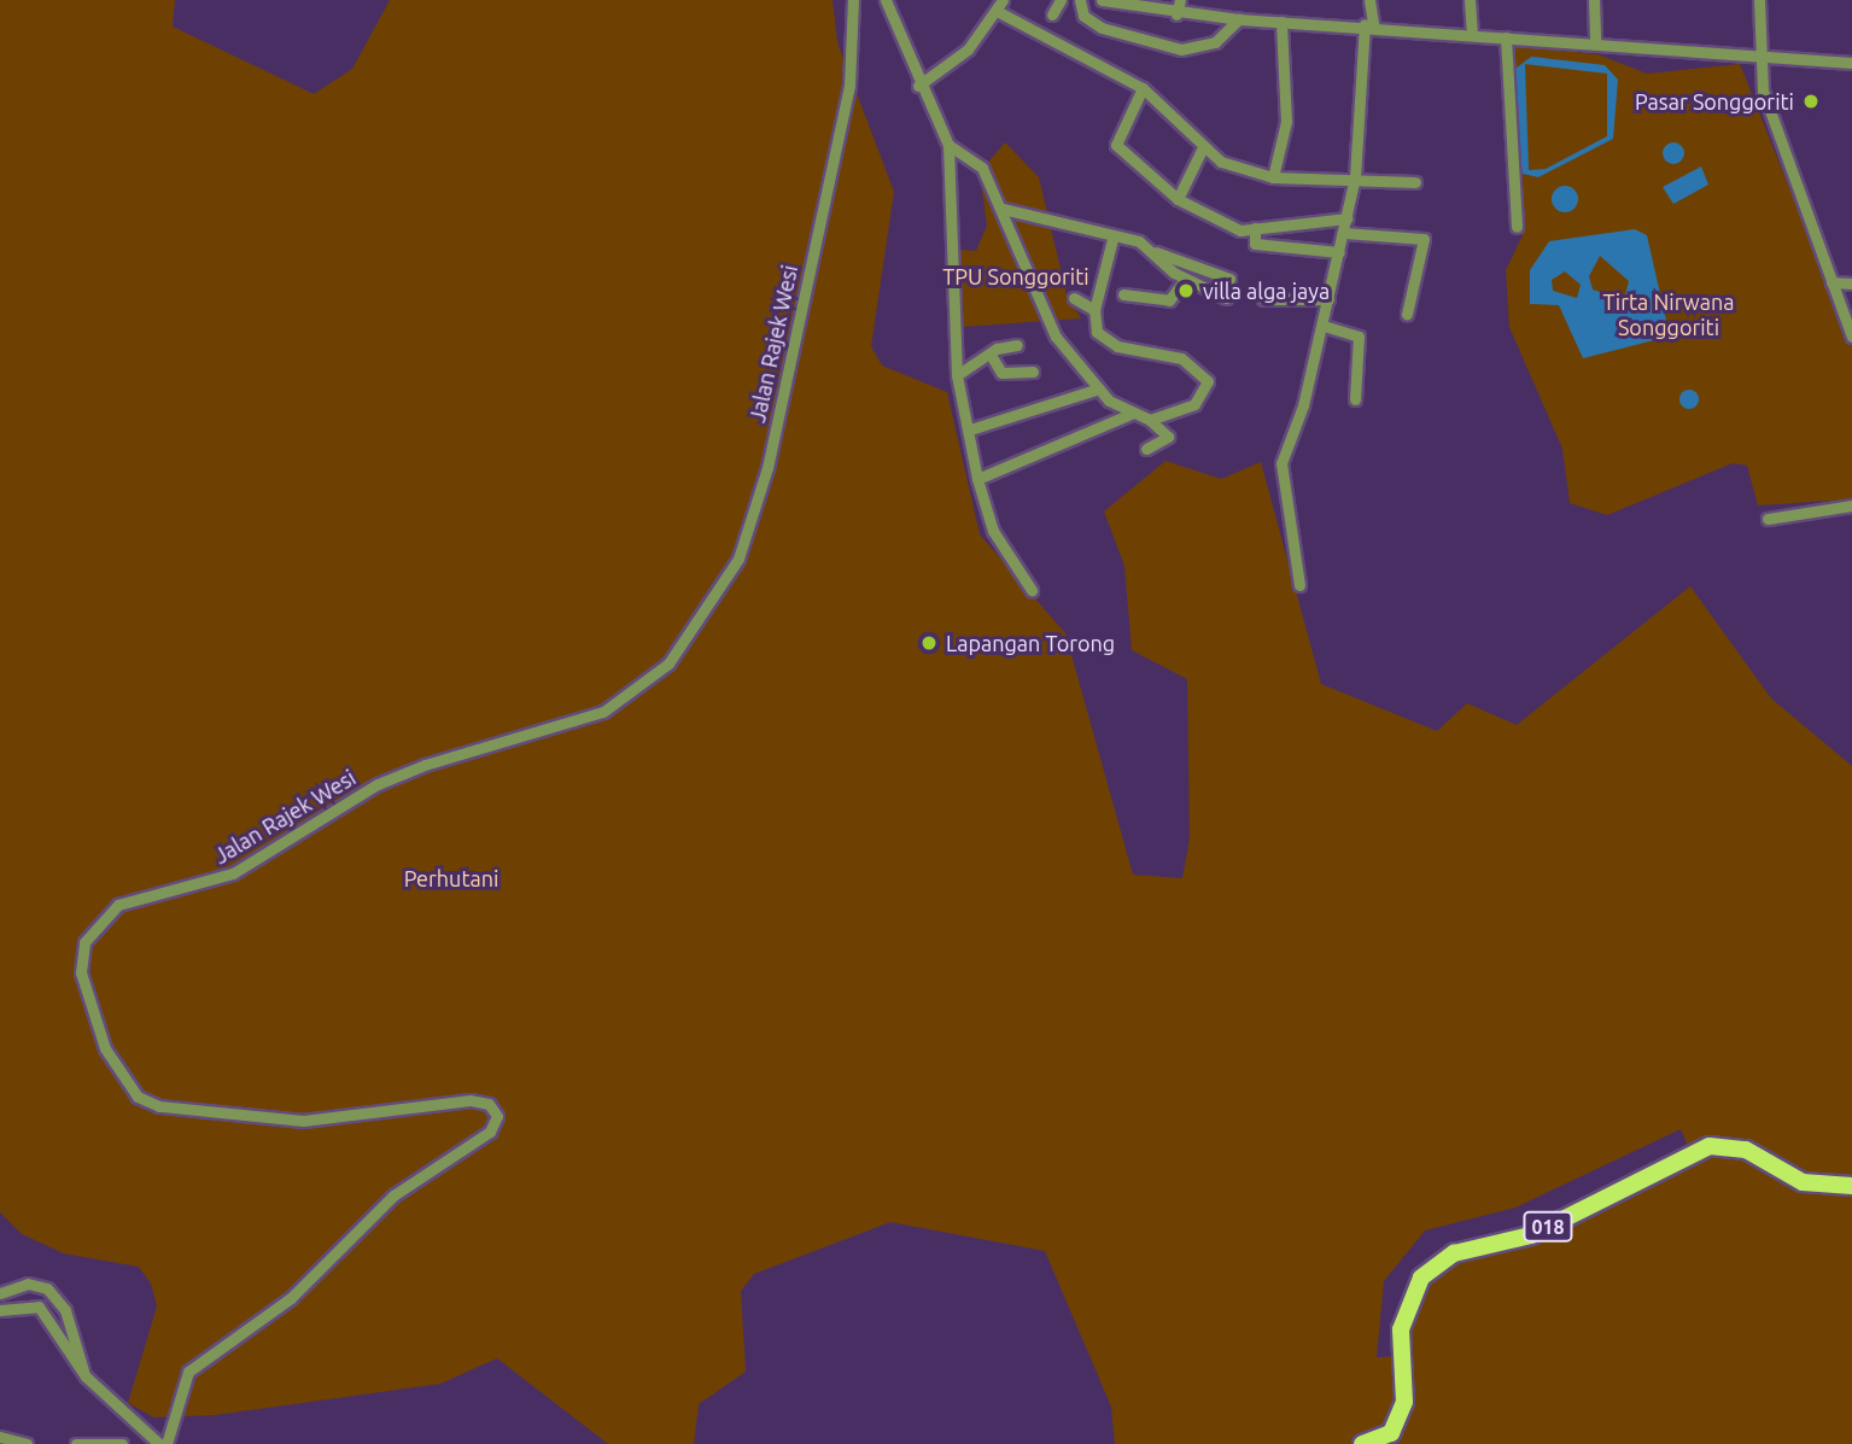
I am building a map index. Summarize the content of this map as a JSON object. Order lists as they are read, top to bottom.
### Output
{
  "streets": {
    "main road": ["018"],
    "street": ["Jalan Rajek Wesi"]
  },
  "parks": ["TPU Songgoriti", "Tirta Nirwana Songgoriti", "Perhutani"],
  "places": ["Pasar Songgoriti", "villa alga jaya", "Lapangan Torong"]
}
